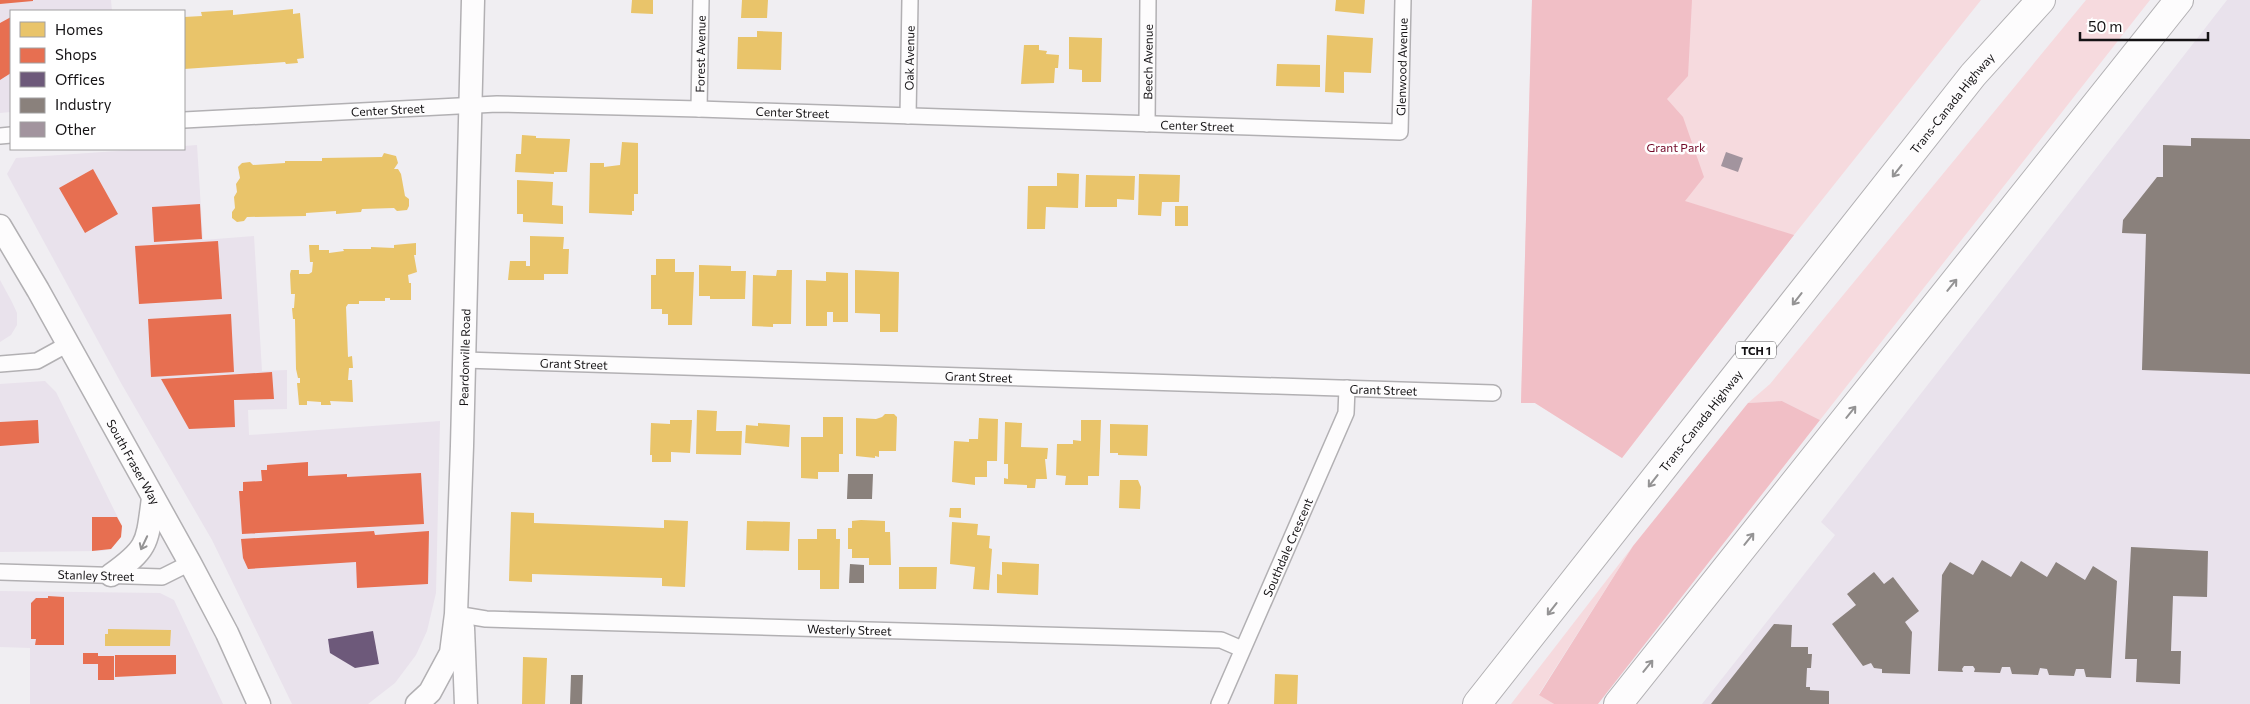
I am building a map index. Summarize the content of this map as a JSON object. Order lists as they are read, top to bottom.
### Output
{
  "streets": {
    "highway": ["Trans-Canada Highway", "TCH 1"],
    "main road": ["Peardonville Road", "South Fraser Way"],
    "street": [
      "Forest Avenue",
      "Oak Avenue",
      "Beech Avenue",
      "Glenwood Avenue",
      "Center Street",
      "Grant Street",
      "Southdale Crescent",
      "Stanley Street",
      "Westerly Street"
    ]
  },
  "crossings": [
    ["Forest Avenue", "Center Street"],
    ["Oak Avenue", "Center Street"],
    ["Beech Avenue", "Center Street"],
    ["Glenwood Avenue", "Center Street"],
    ["Center Street", "Peardonville Road"],
    ["Peardonville Road", "Grant Street"],
    ["Peardonville Road", "Westerly Street"],
    ["Grant Street", "Southdale Crescent"],
    ["South Fraser Way", "Stanley Street"],
    ["Southdale Crescent", "Westerly Street"]
  ],
  "parks": ["Grant Park"],
  "legend": [
    "Homes",
    "Shops",
    "Offices",
    "Industry",
    "Other"
  ],
  "scale_bar": "50 m"
}
